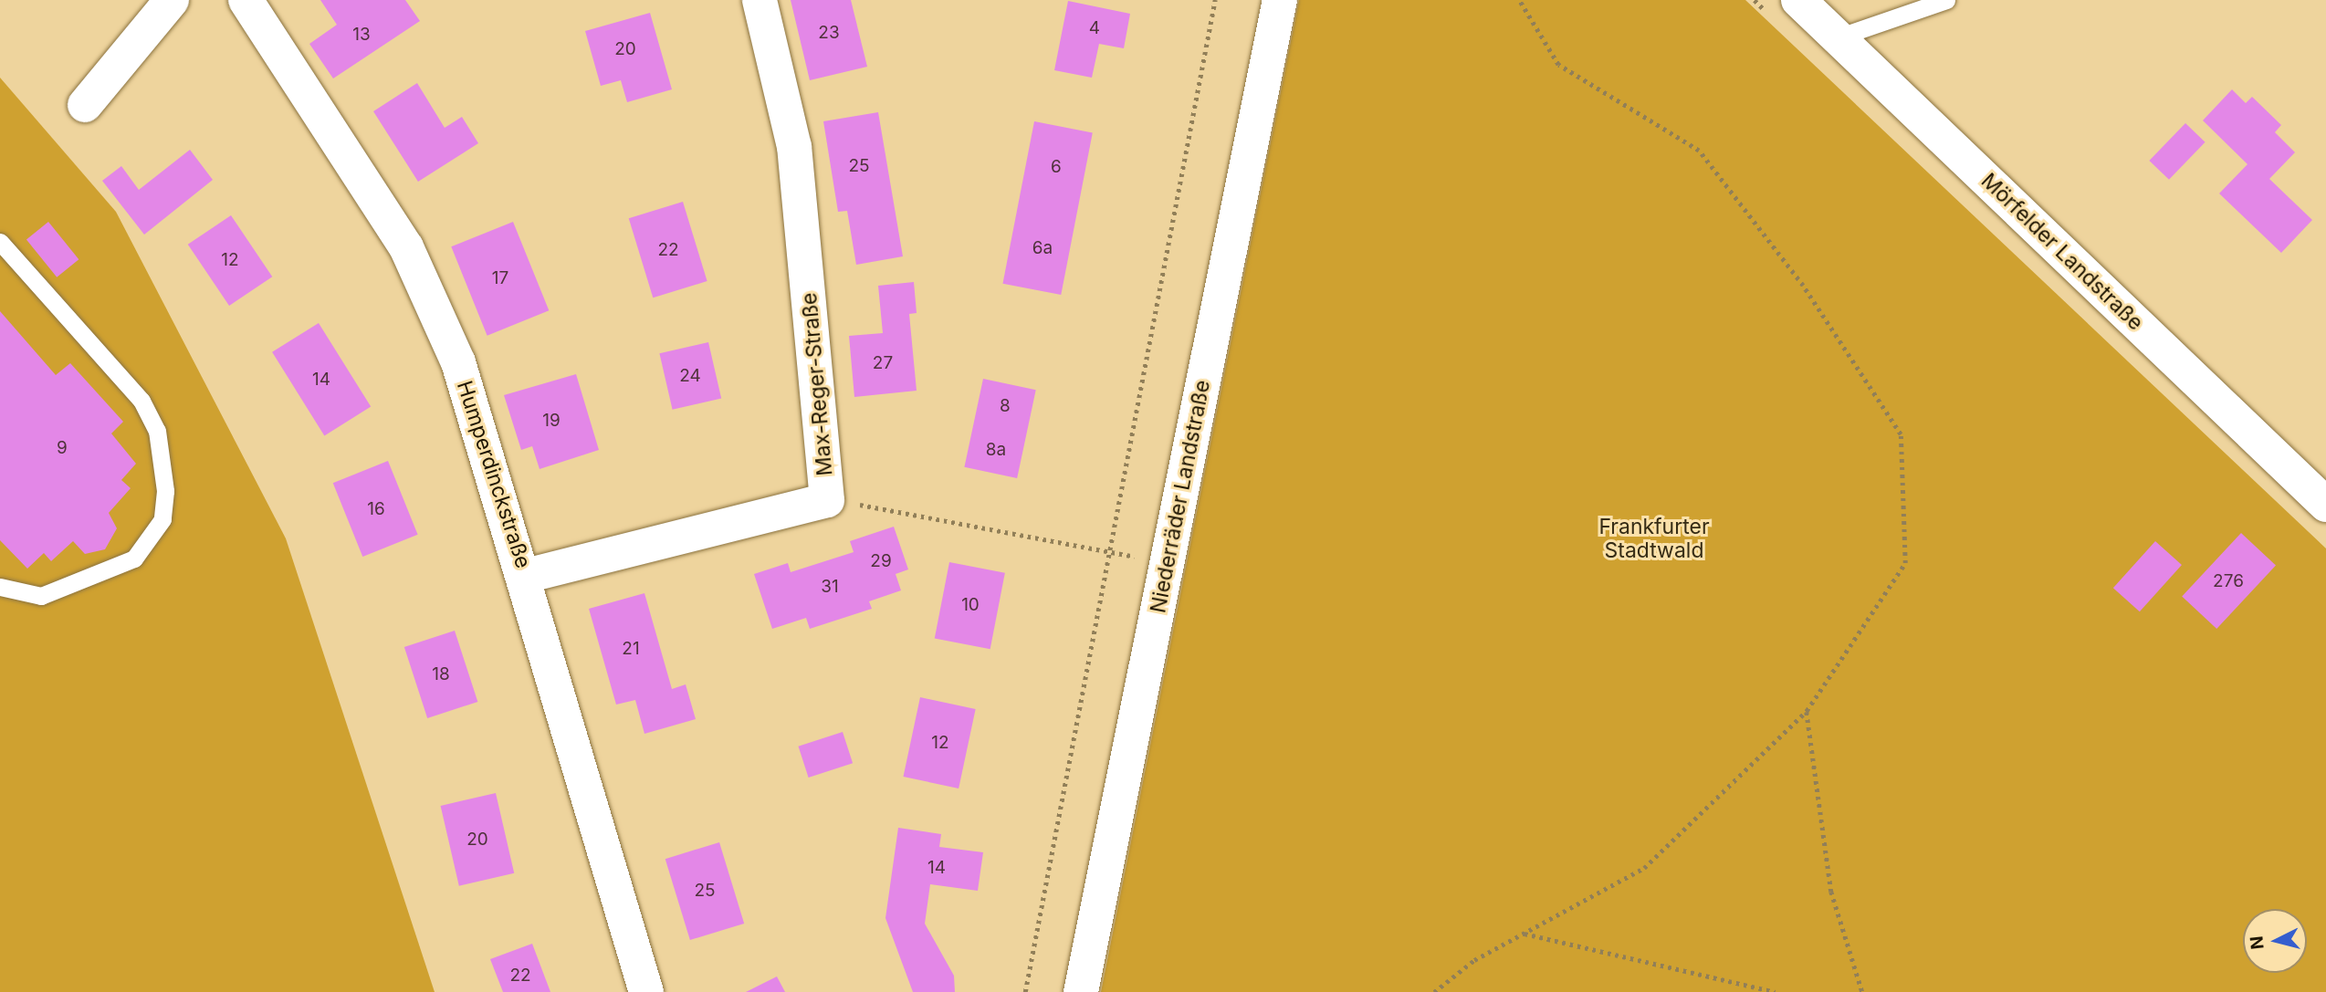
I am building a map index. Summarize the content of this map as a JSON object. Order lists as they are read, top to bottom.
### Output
{
  "streets": {
    "street": [
      "Mörfelder Landstraße",
      "Max-Reger-Straße",
      "Humperdinckstraße",
      "Niederräder Landstraße"
    ]
  },
  "crossings": [
    ["Max-Reger-Straße", "Humperdinckstraße"]
  ],
  "parks": ["Frankfurter Stadtwald"],
  "house_numbers": [
    "4",
    "23",
    "13",
    "20",
    "25",
    "6",
    "6a",
    "22",
    "12",
    "17",
    "27",
    "24",
    "14",
    "8",
    "19",
    "9",
    "8a",
    "16",
    "29",
    "276",
    "31",
    "10",
    "21",
    "18",
    "12",
    "20",
    "14",
    "25",
    "22"
  ],
  "north": "left"
}
